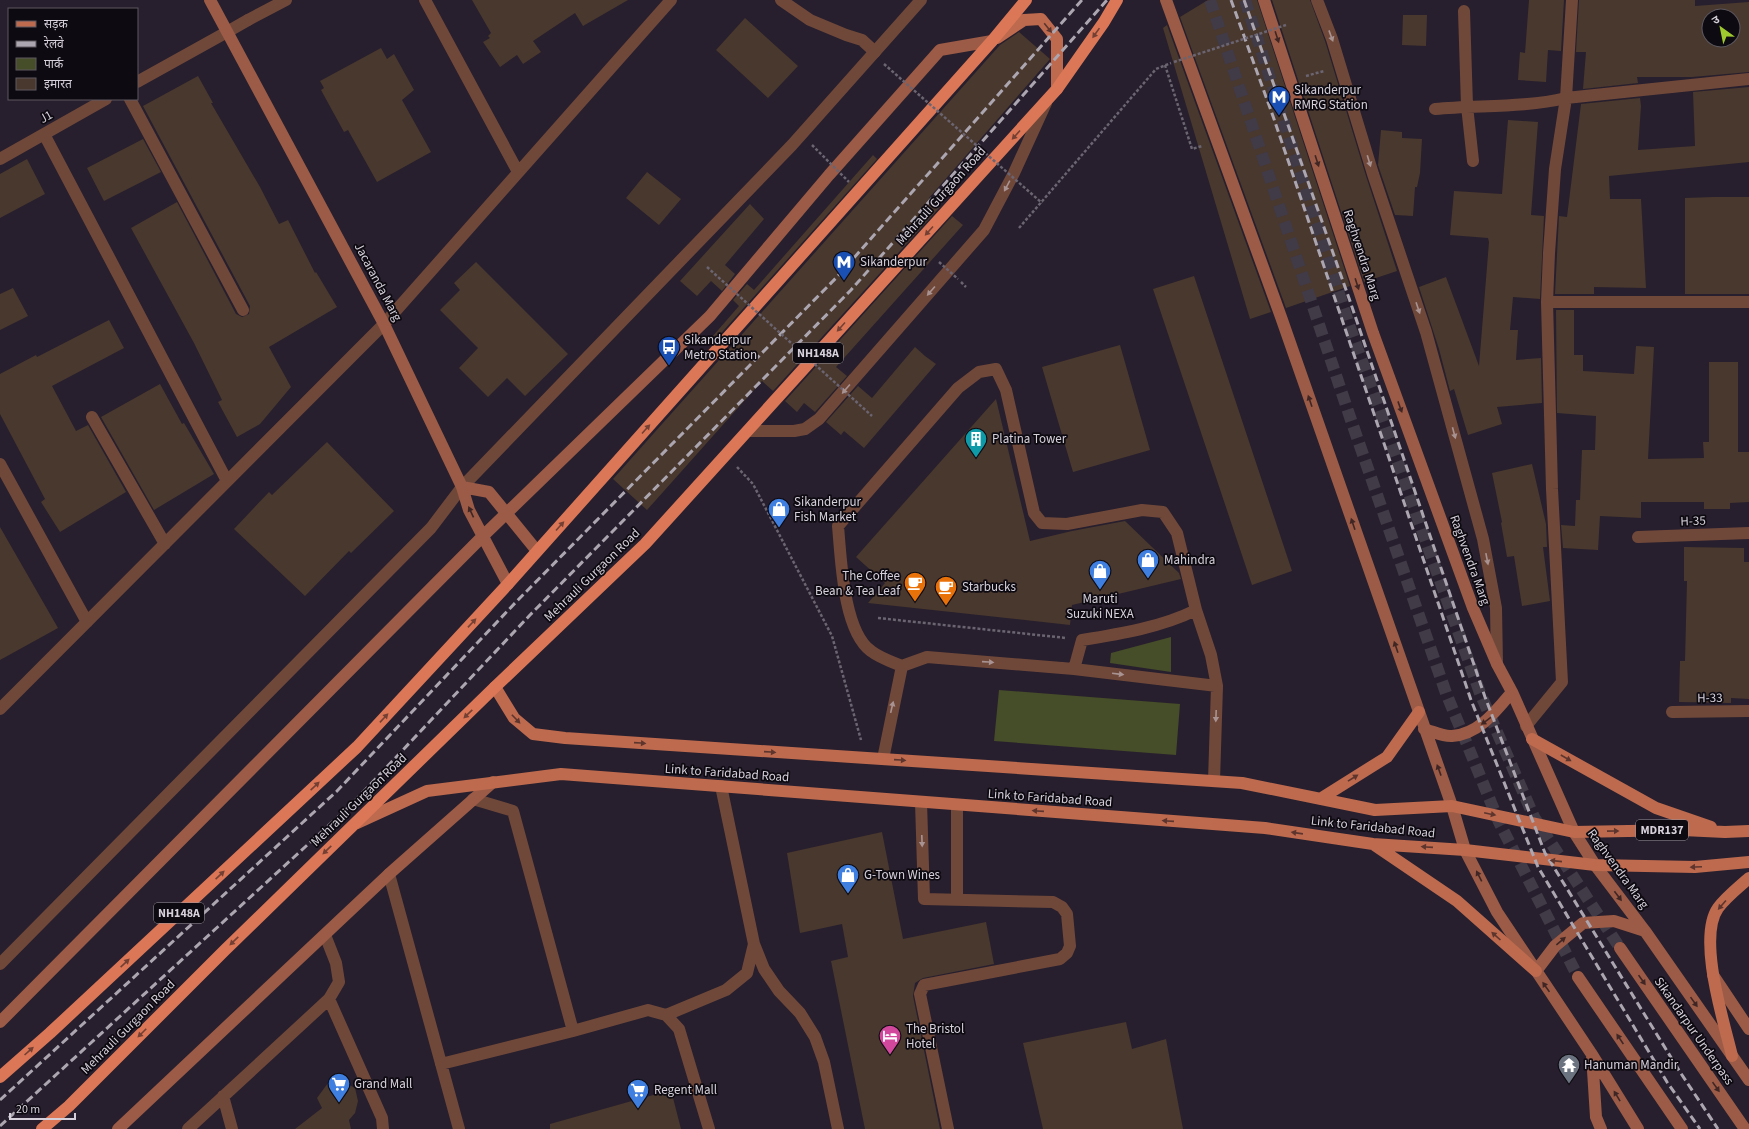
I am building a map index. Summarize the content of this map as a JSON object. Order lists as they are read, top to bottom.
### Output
{
  "streets": {
    "highway": ["Mehrauli Gurgaon Road", "NH148A"],
    "main road": ["Link to Faridabad Road", "MDR137"],
    "street": [
      "J1",
      "Raghvendra Marg",
      "Jacaranda Marg",
      "H-35",
      "H-33",
      "Sikandarpur Underpass"
    ]
  },
  "crossings": [
    ["Mehrauli Gurgaon Road", "Link to Faridabad Road"],
    ["Raghvendra Marg", "Link to Faridabad Road"],
    ["Jacaranda Marg", "NH148A"]
  ],
  "places": {
    "metro station": ["Sikanderpur RMRG Station", "Sikanderpur"],
    "bus stop": ["Sikanderpur Metro Station"],
    "building": ["Platina Tower"],
    "shop": [
      "Sikanderpur Fish Market",
      "Mahindra",
      "Maruti Suzuki NEXA",
      "G-Town Wines"
    ],
    "cafe": ["The Coffee Bean & Tea Leaf", "Starbucks"],
    "hotel": ["The Bristol Hotel"],
    "temple": ["Hanuman Mandir"],
    "supermarket": ["Grand Mall", "Regent Mall"]
  },
  "legend": [
    "सड़क",
    "रेलवे",
    "पार्क",
    "इमारत"
  ],
  "scale_bar": "20 m",
  "north": "top left"
}
